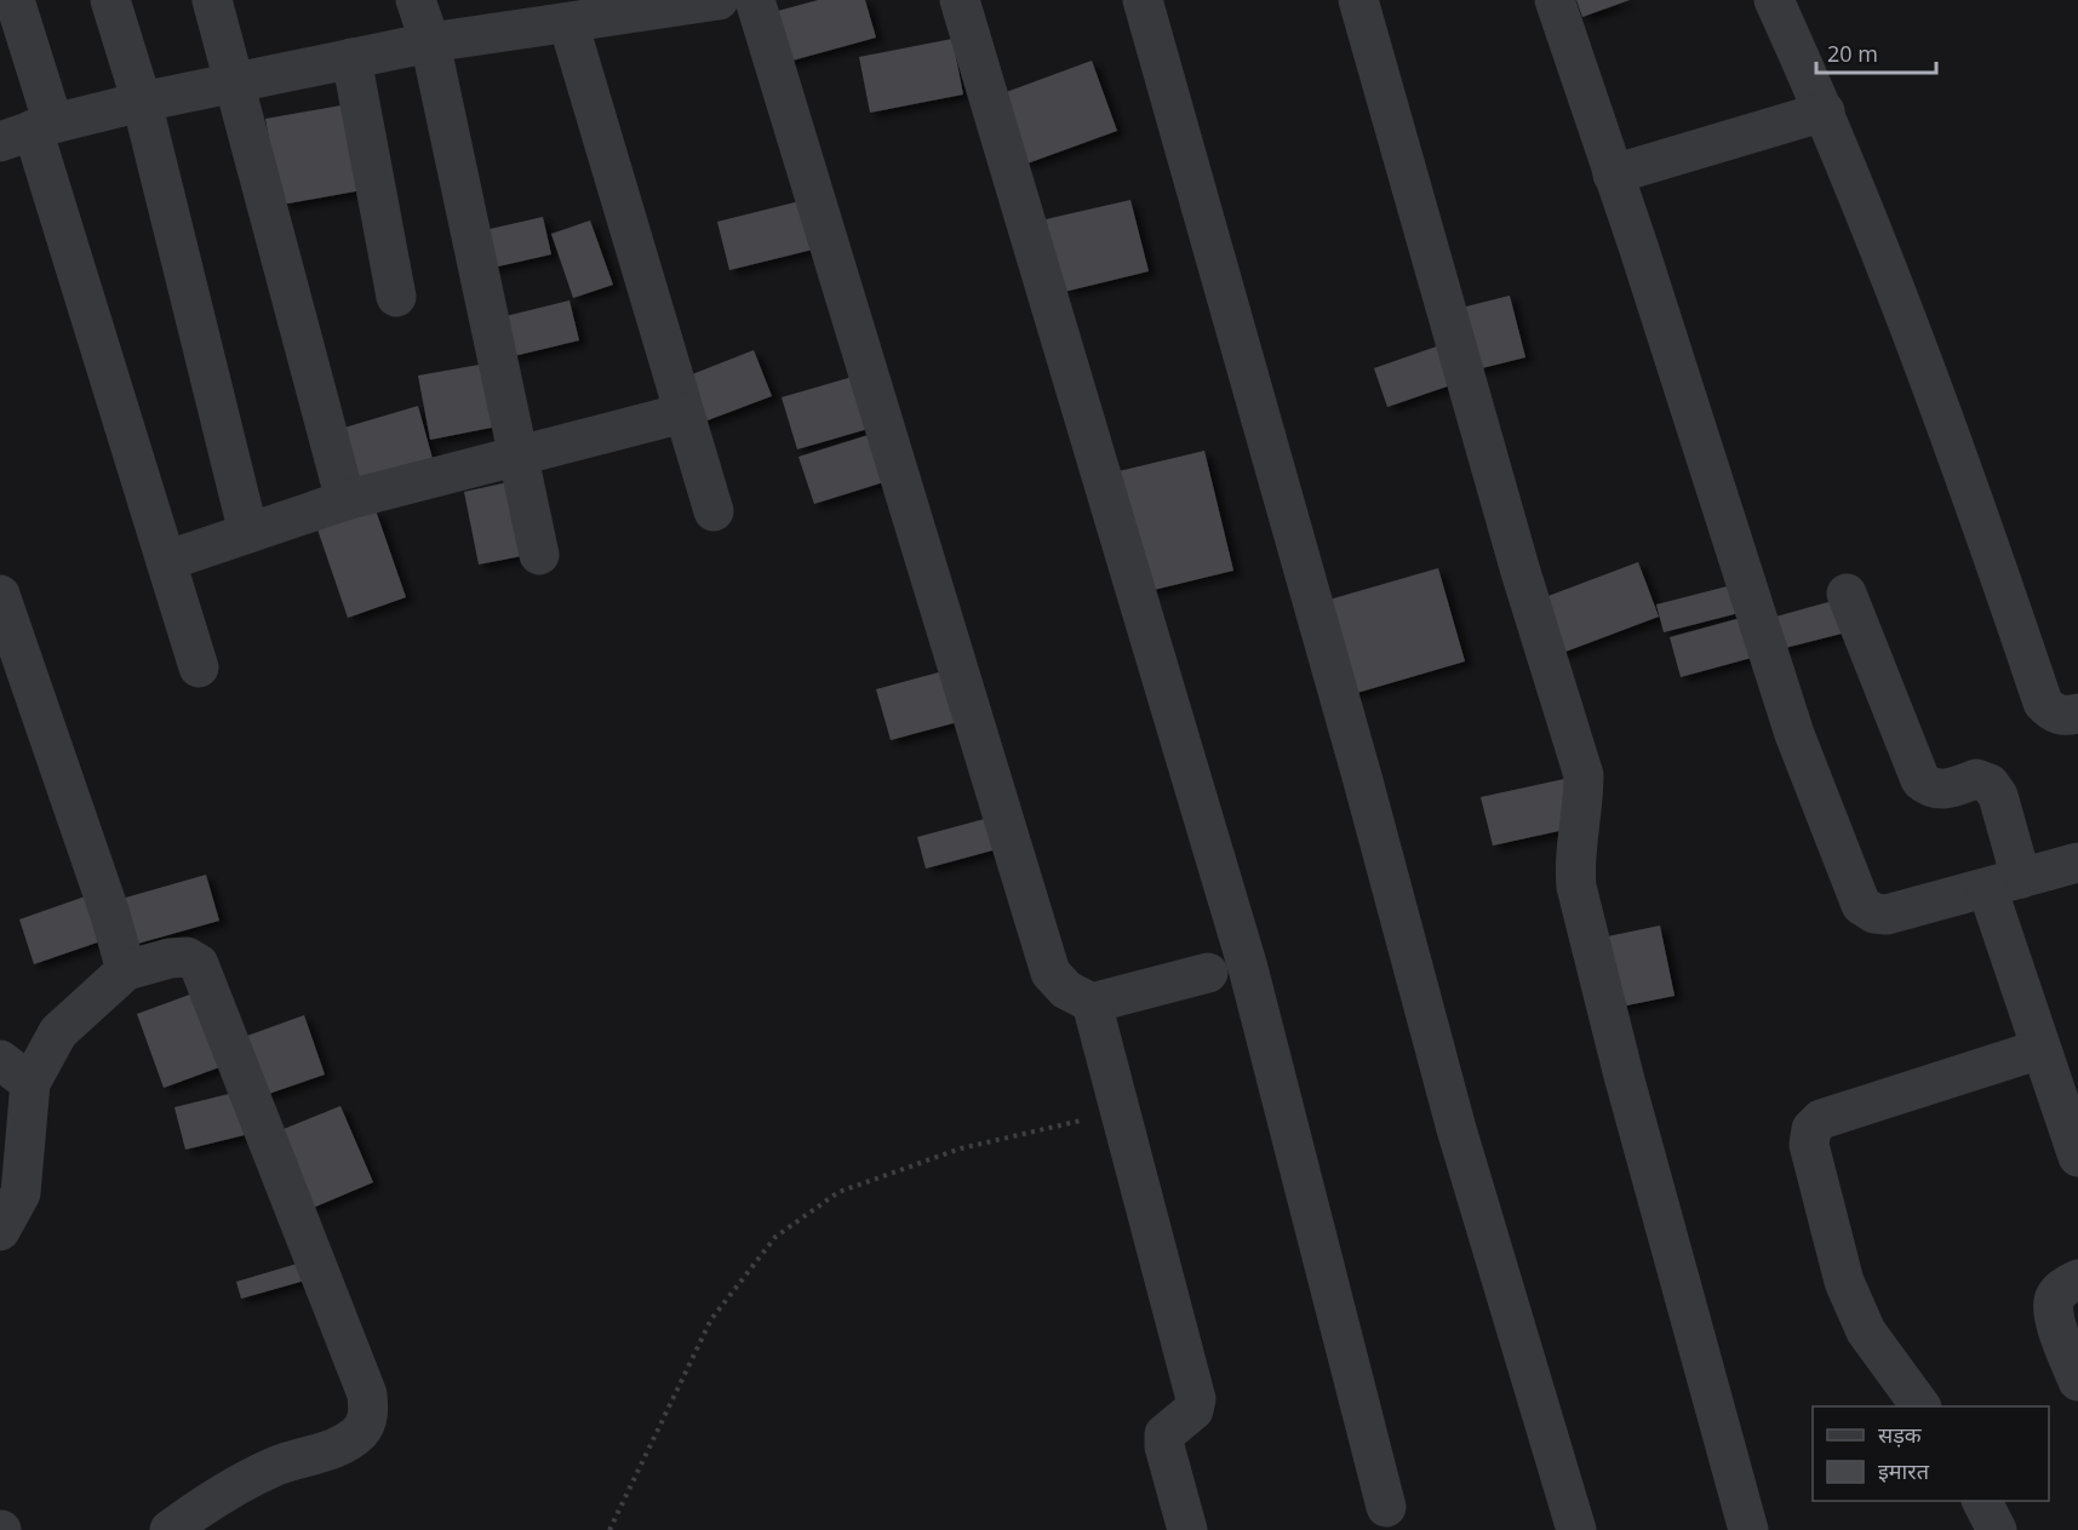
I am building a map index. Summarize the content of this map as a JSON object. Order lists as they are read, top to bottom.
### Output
{
  "legend": ["सड़क", "इमारत"],
  "scale_bar": "20 m"
}
